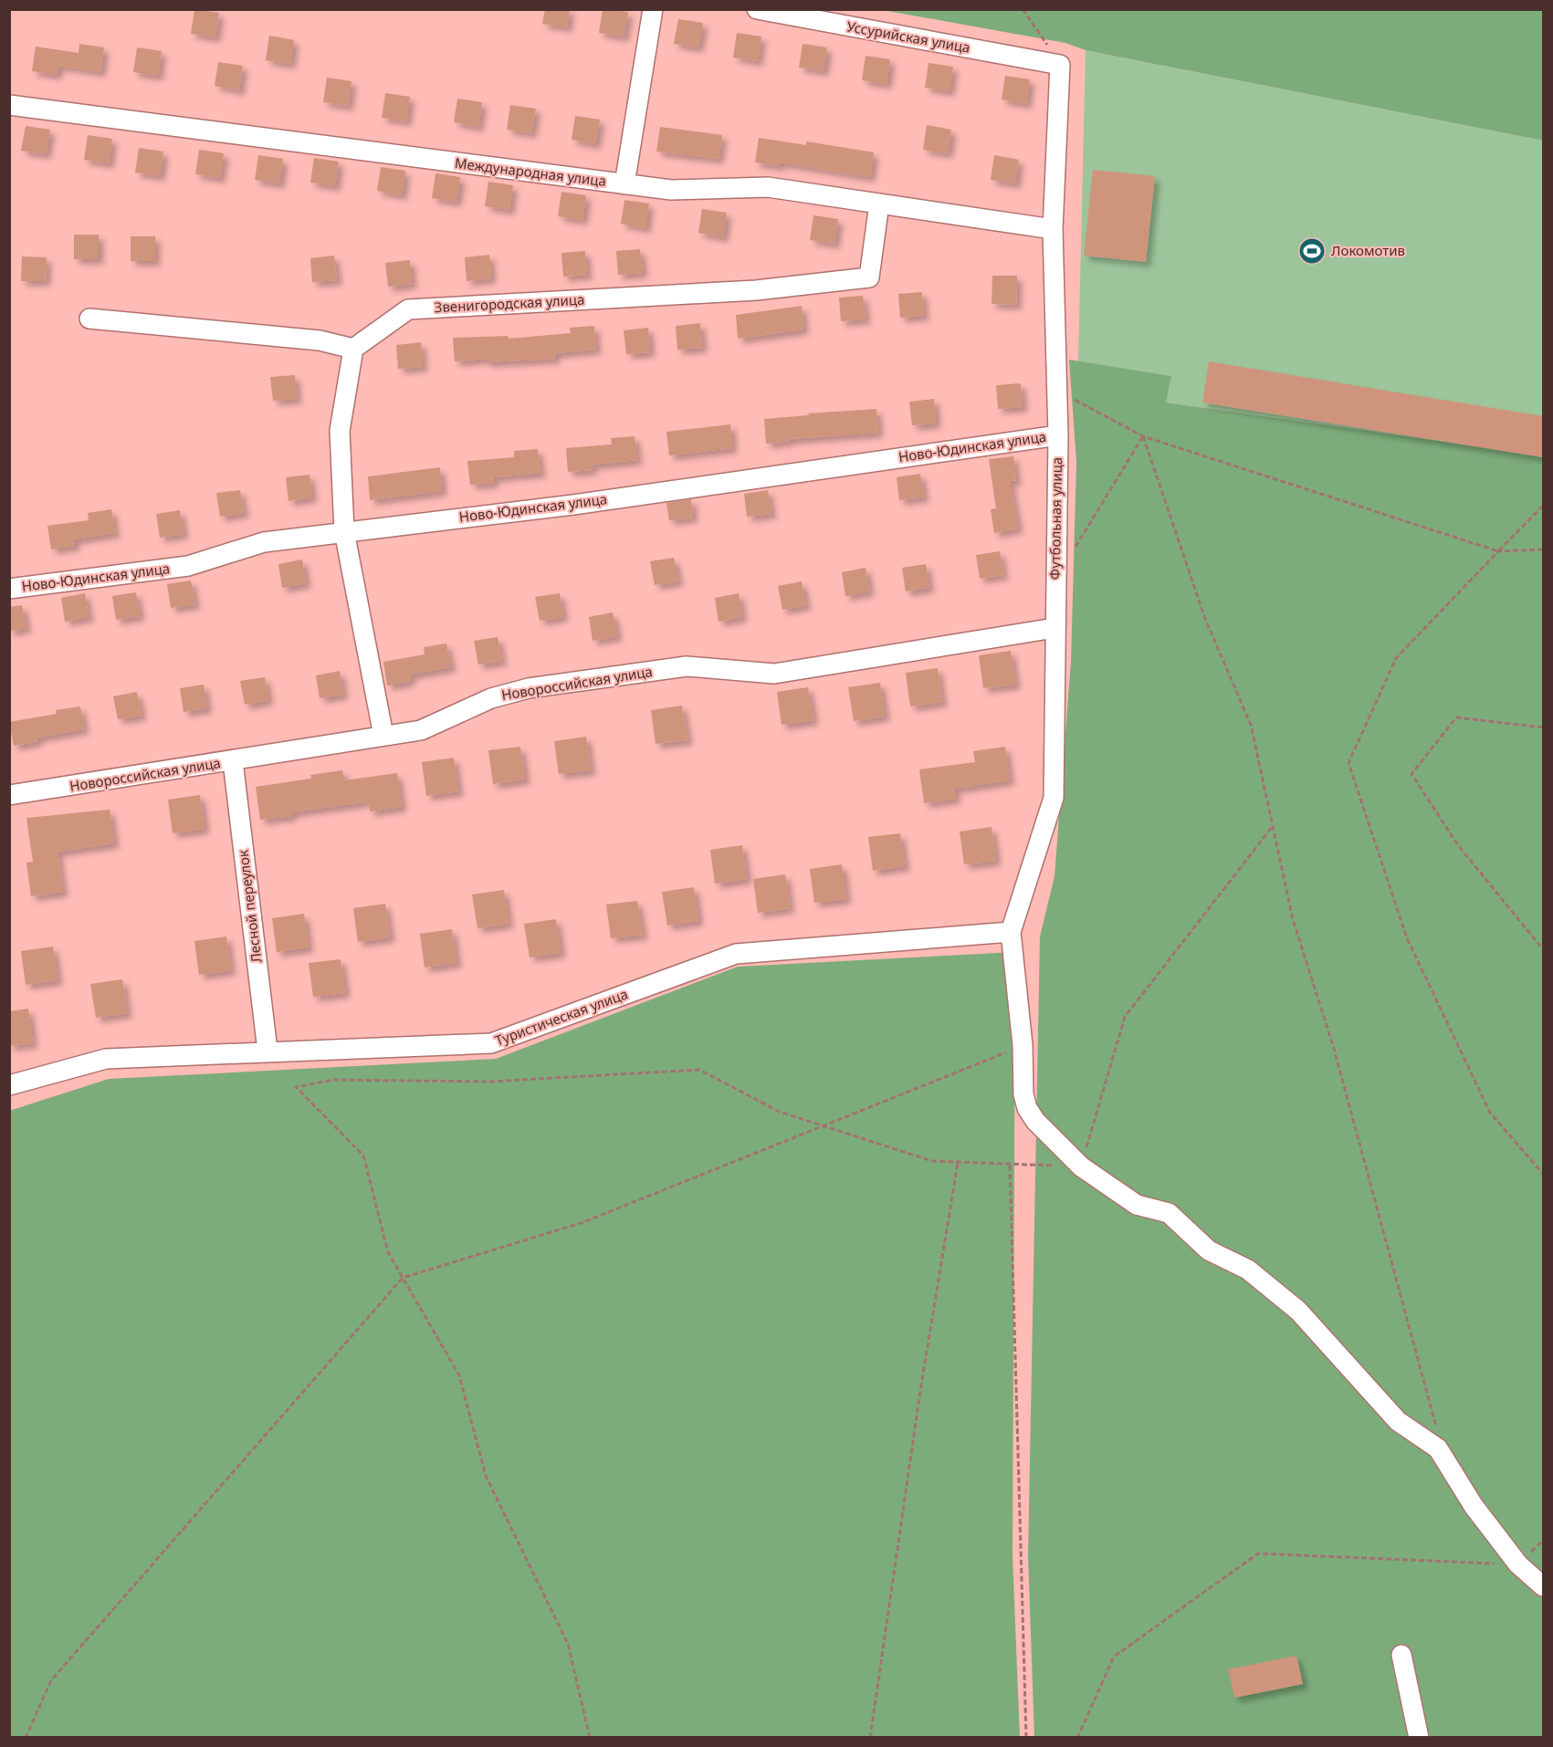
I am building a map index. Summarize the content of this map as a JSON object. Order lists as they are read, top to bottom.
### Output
{
  "streets": {
    "street": [
      "Уссурийская улица",
      "Международная улица",
      "Звенигородская улица",
      "Ново-Юдинская улица",
      "Футбольная улица",
      "Новороссийская улица",
      "Лесной переулок",
      "Туристическая улица"
    ]
  },
  "crossings": [
    ["Уссурийская улица", "Футбольная улица"],
    ["Международная улица", "Звенигородская улица"],
    ["Международная улица", "Футбольная улица"],
    ["Ново-Юдинская улица", "Футбольная улица"],
    ["Футбольная улица", "Новороссийская улица"],
    ["Футбольная улица", "Туристическая улица"],
    ["Новороссийская улица", "Лесной переулок"],
    ["Лесной переулок", "Туристическая улица"]
  ],
  "places": {
    "sports": ["Локомотив"]
  }
}
